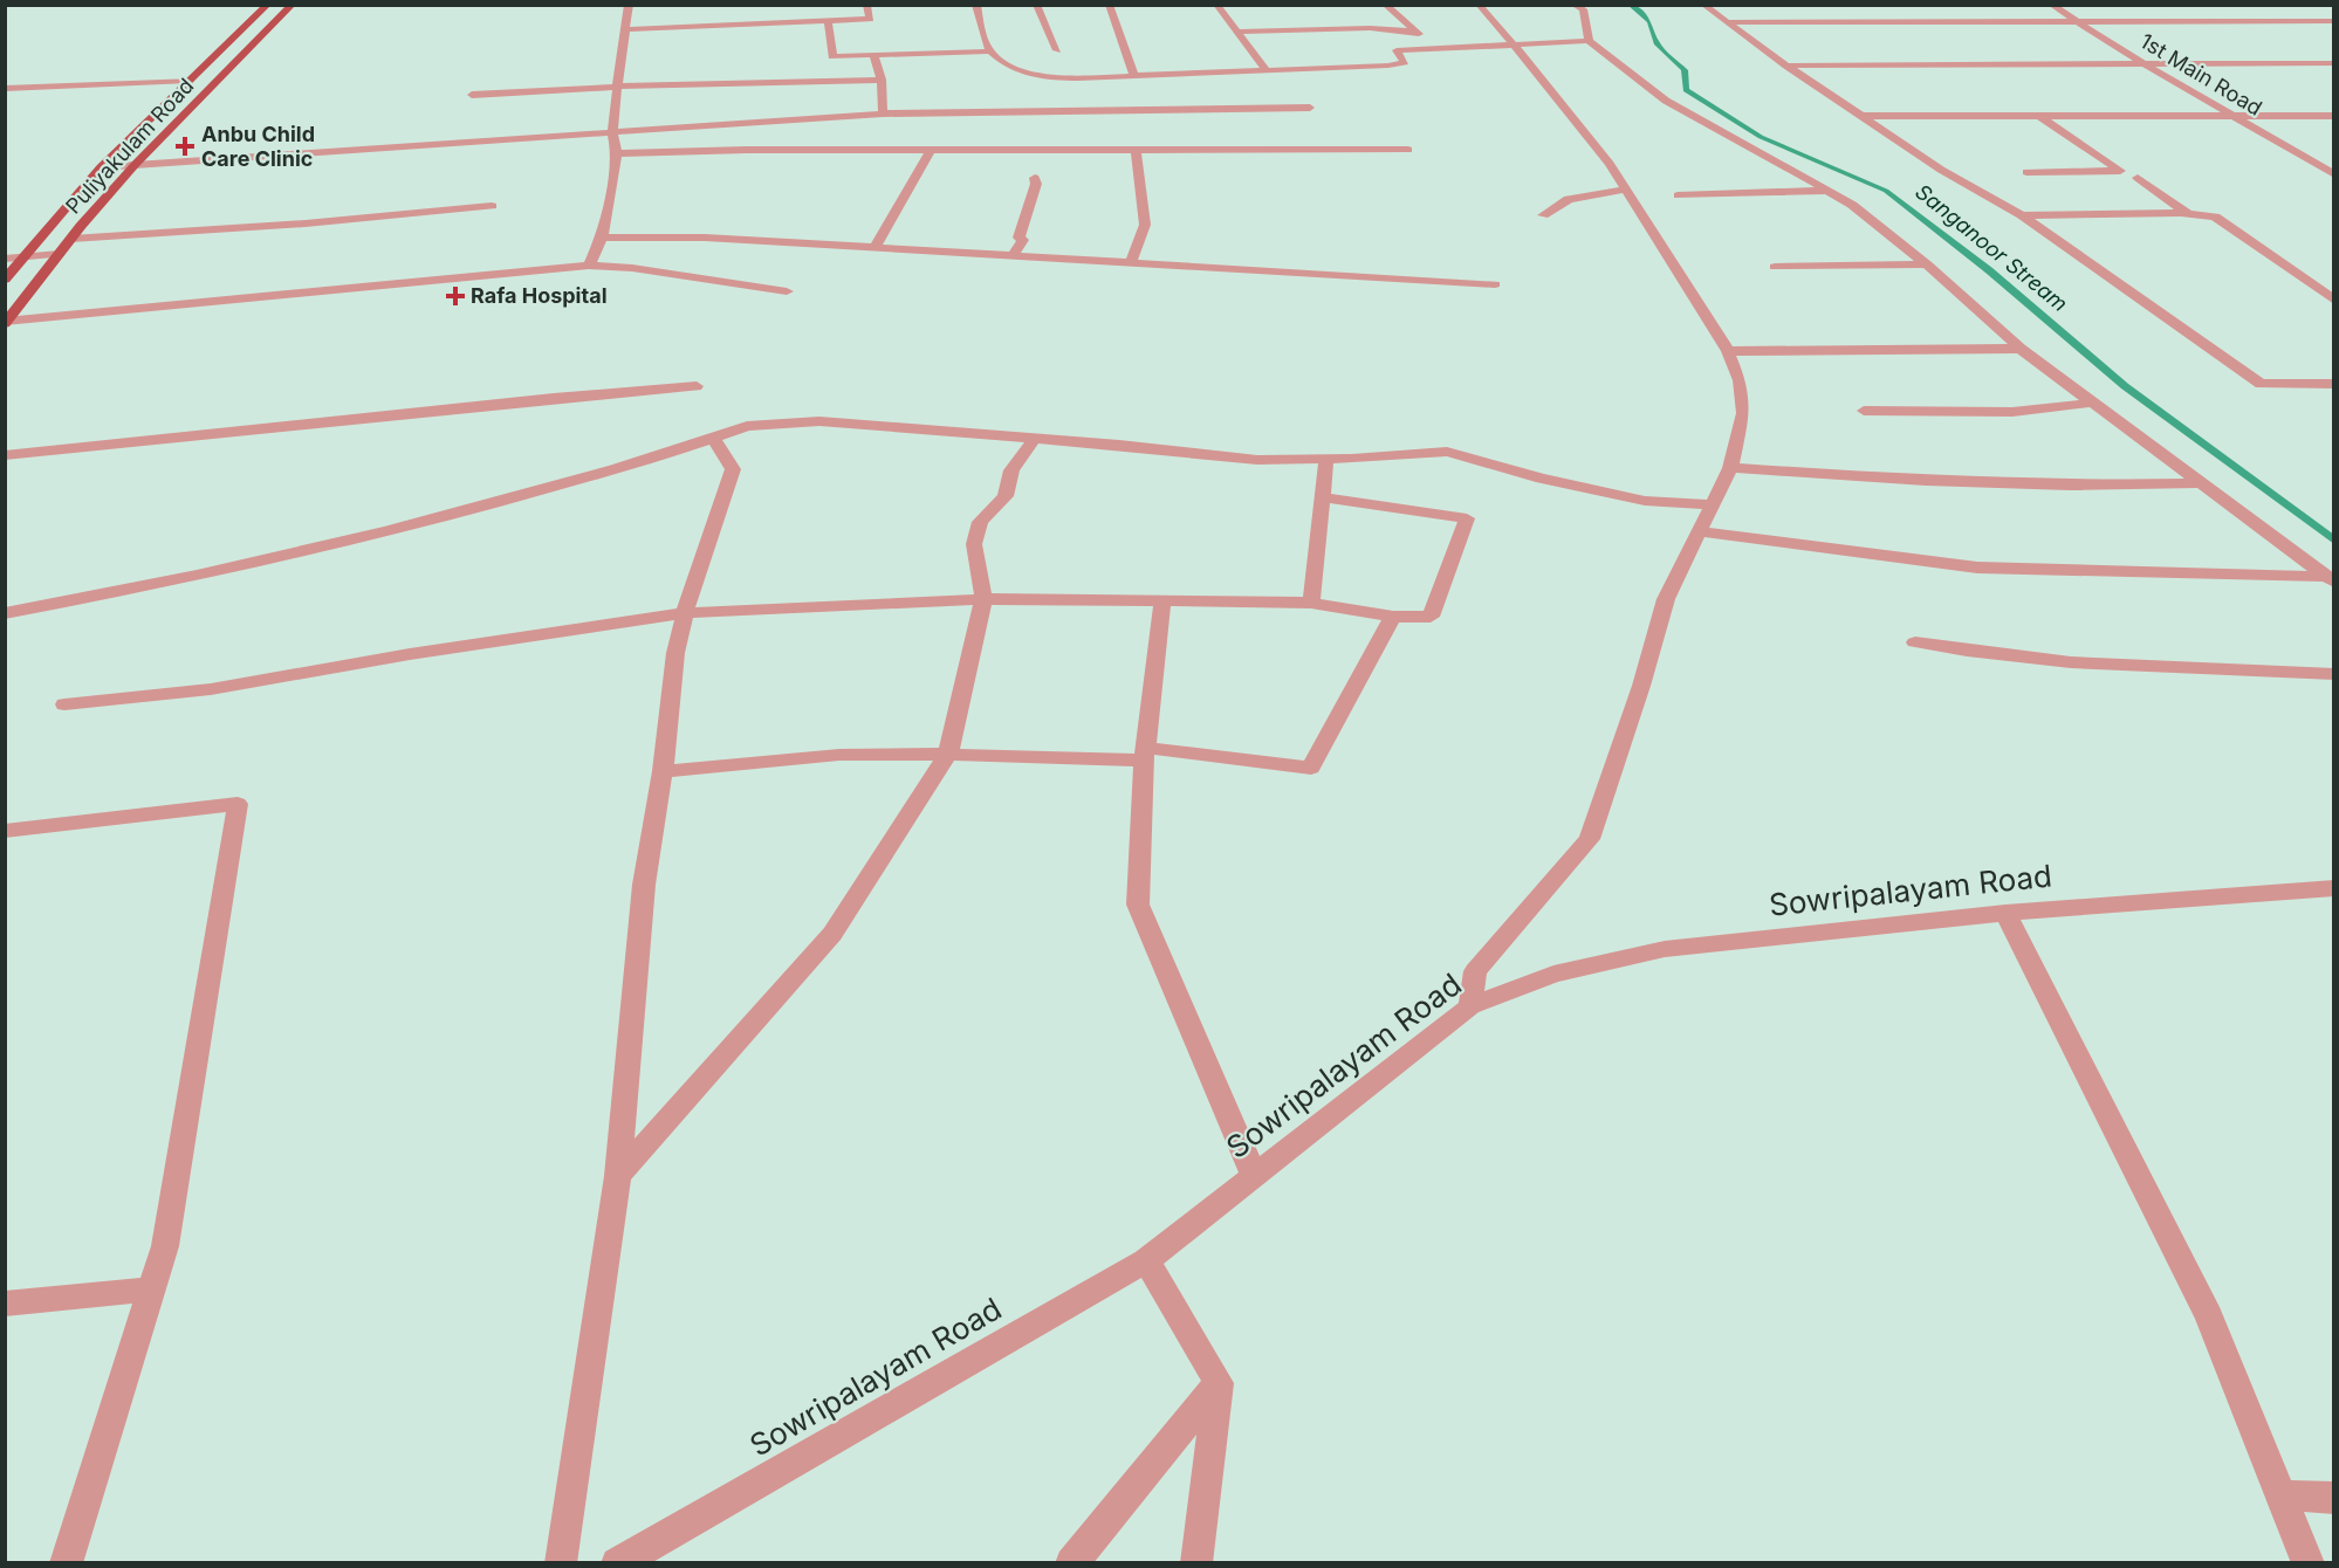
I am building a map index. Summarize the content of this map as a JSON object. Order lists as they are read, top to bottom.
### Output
{
  "streets": {
    "main road": ["Puliyakulam Road"],
    "street": ["1st Main Road", "Sowripalayam Road"]
  },
  "water": ["Sanganoor Stream"],
  "places": {
    "health": ["Anbu Child Care Clinic", "Rafa Hospital"]
  }
}
